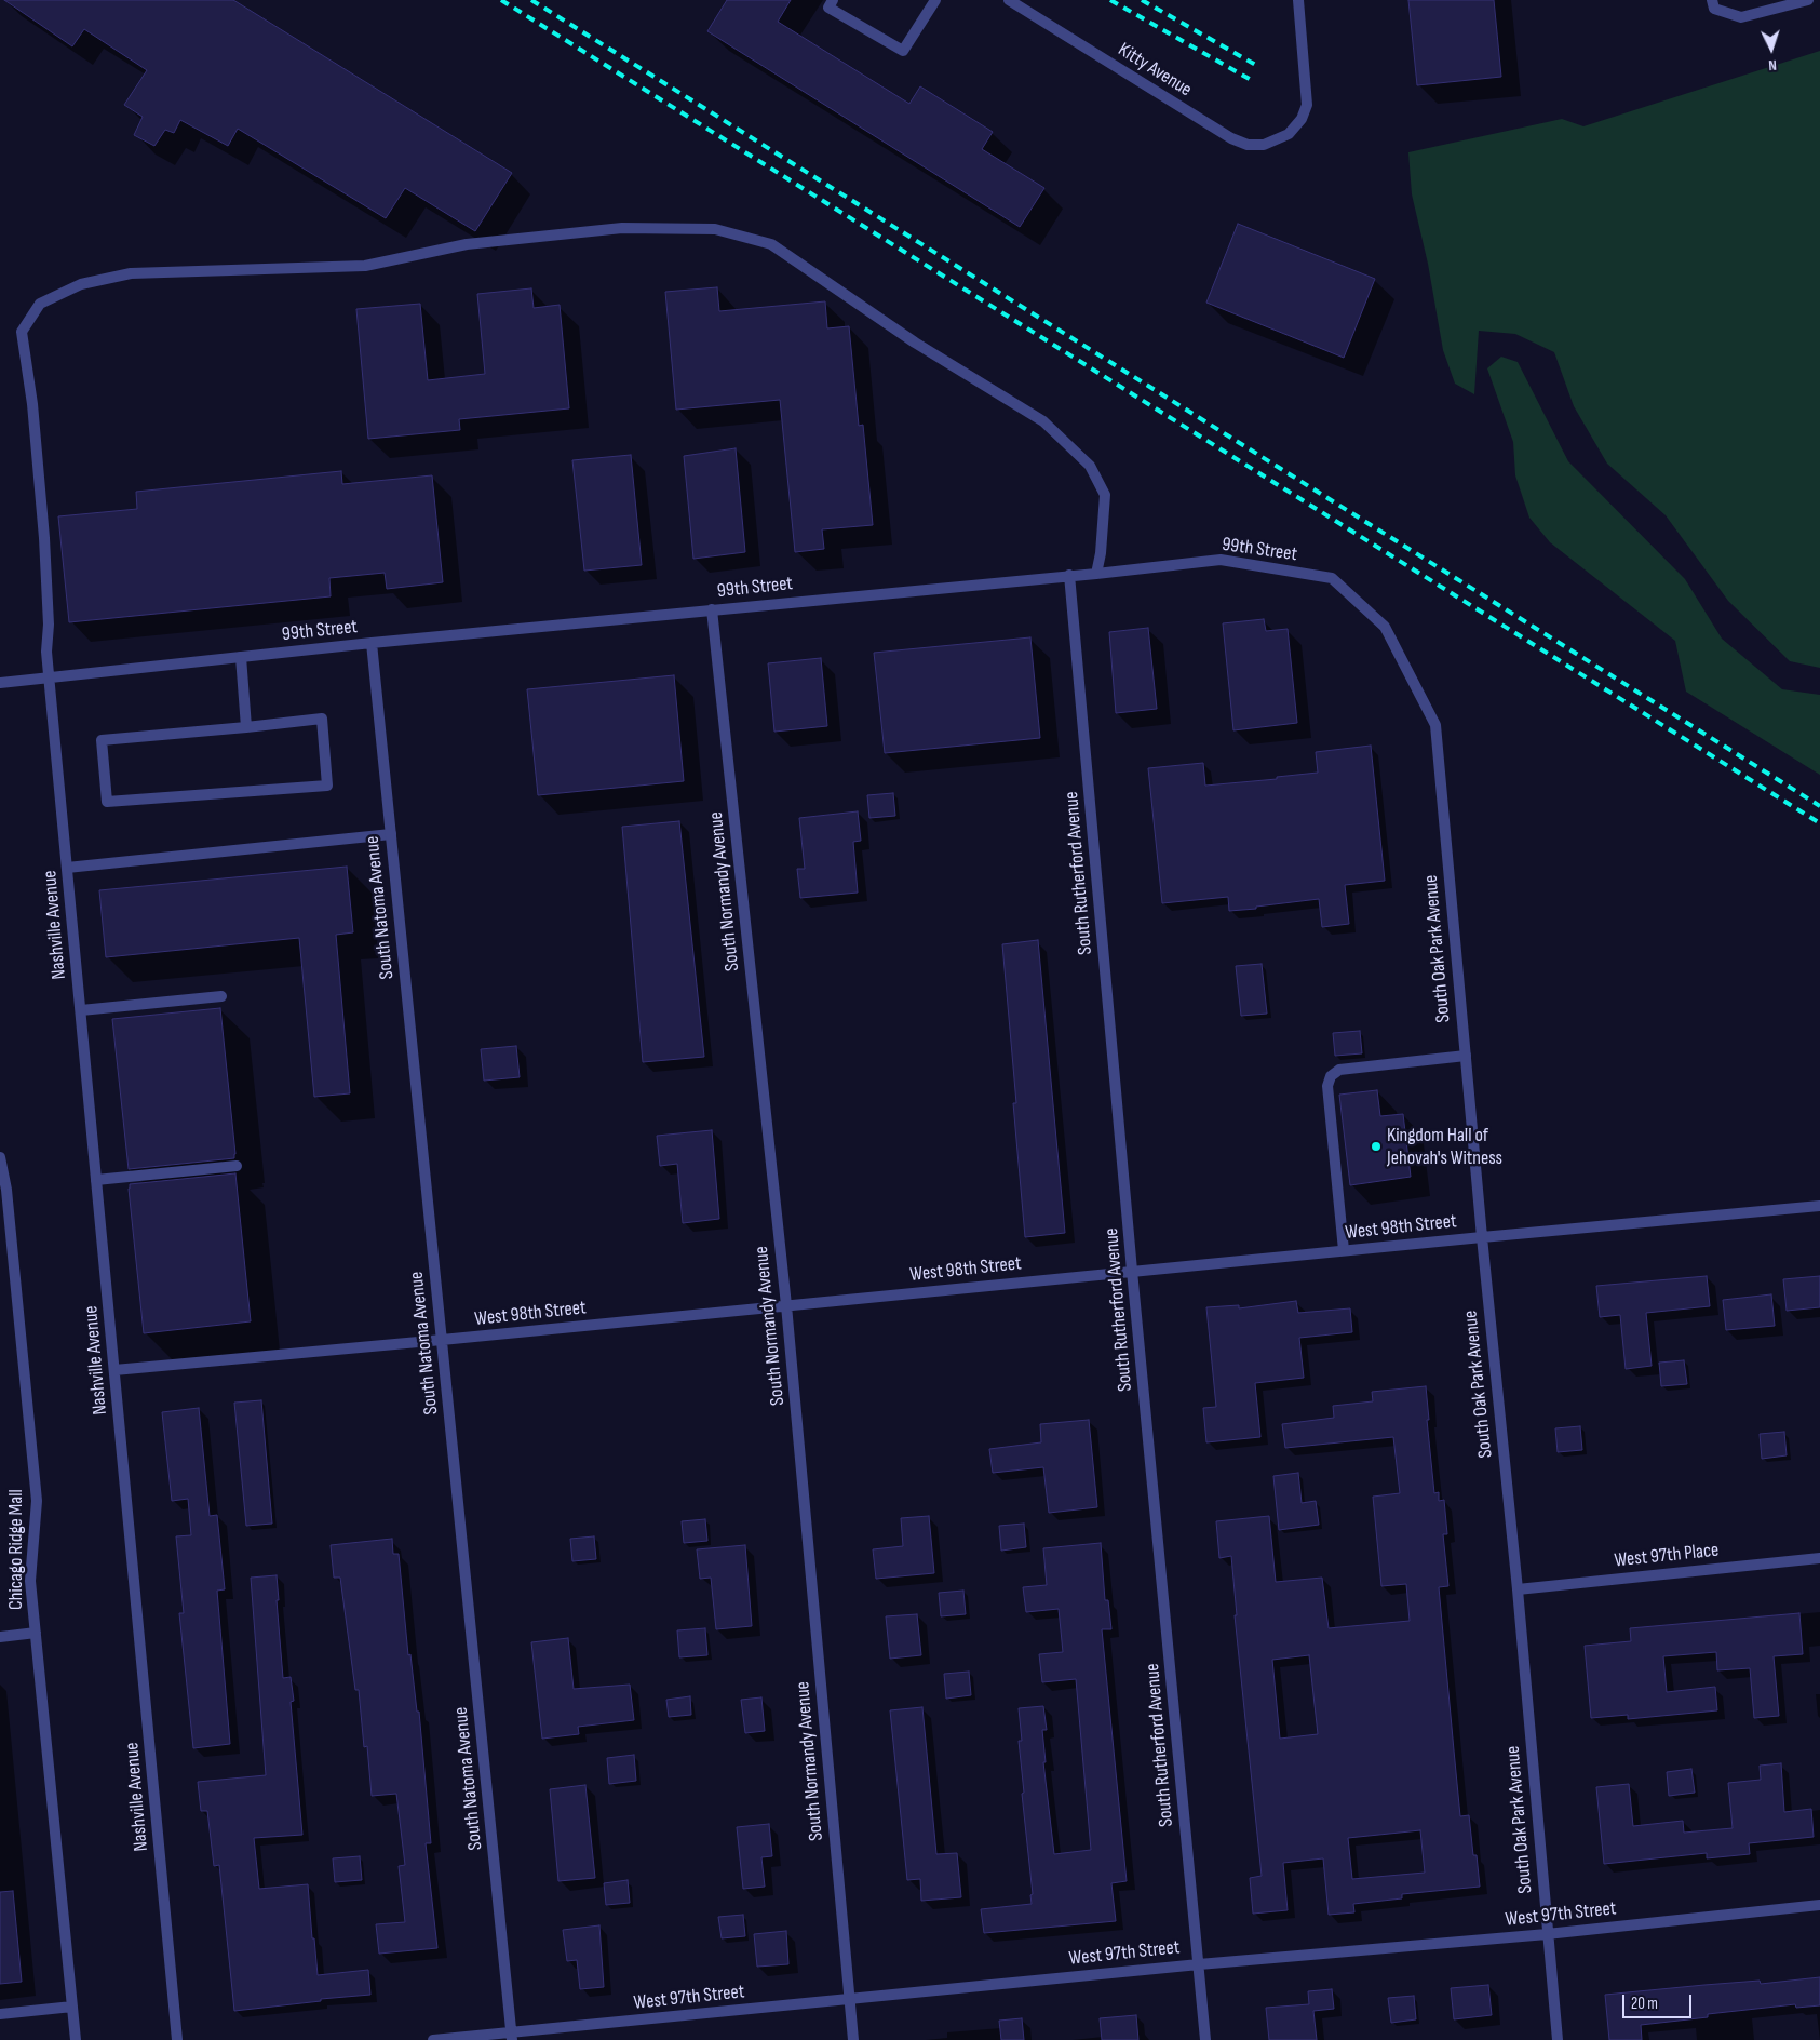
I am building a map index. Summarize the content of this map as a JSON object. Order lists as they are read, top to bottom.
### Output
{
  "streets": {
    "street": [
      "Kitty Avenue",
      "99th Street",
      "South Rutherford Avenue",
      "South Normandy Avenue",
      "South Natoma Avenue",
      "Nashville Avenue",
      "South Oak Park Avenue",
      "West 98th Street",
      "Chicago Ridge Mall",
      "West 97th Place",
      "West 97th Street"
    ]
  },
  "crossings": [
    ["99th Street", "South Rutherford Avenue"],
    ["99th Street", "South Normandy Avenue"],
    ["99th Street", "South Natoma Avenue"],
    ["99th Street", "Nashville Avenue"],
    ["99th Street", "South Oak Park Avenue"],
    ["South Rutherford Avenue", "West 98th Street"],
    ["South Rutherford Avenue", "West 97th Street"],
    ["South Normandy Avenue", "West 98th Street"],
    ["South Normandy Avenue", "West 97th Street"],
    ["South Natoma Avenue", "West 98th Street"],
    ["South Natoma Avenue", "West 97th Street"],
    ["Nashville Avenue", "West 98th Street"],
    ["South Oak Park Avenue", "West 98th Street"],
    ["South Oak Park Avenue", "West 97th Place"],
    ["South Oak Park Avenue", "West 97th Street"]
  ],
  "places": ["Kingdom Hall of Jehovah's Witness"],
  "scale_bar": "20 m",
  "north": "bottom"
}
